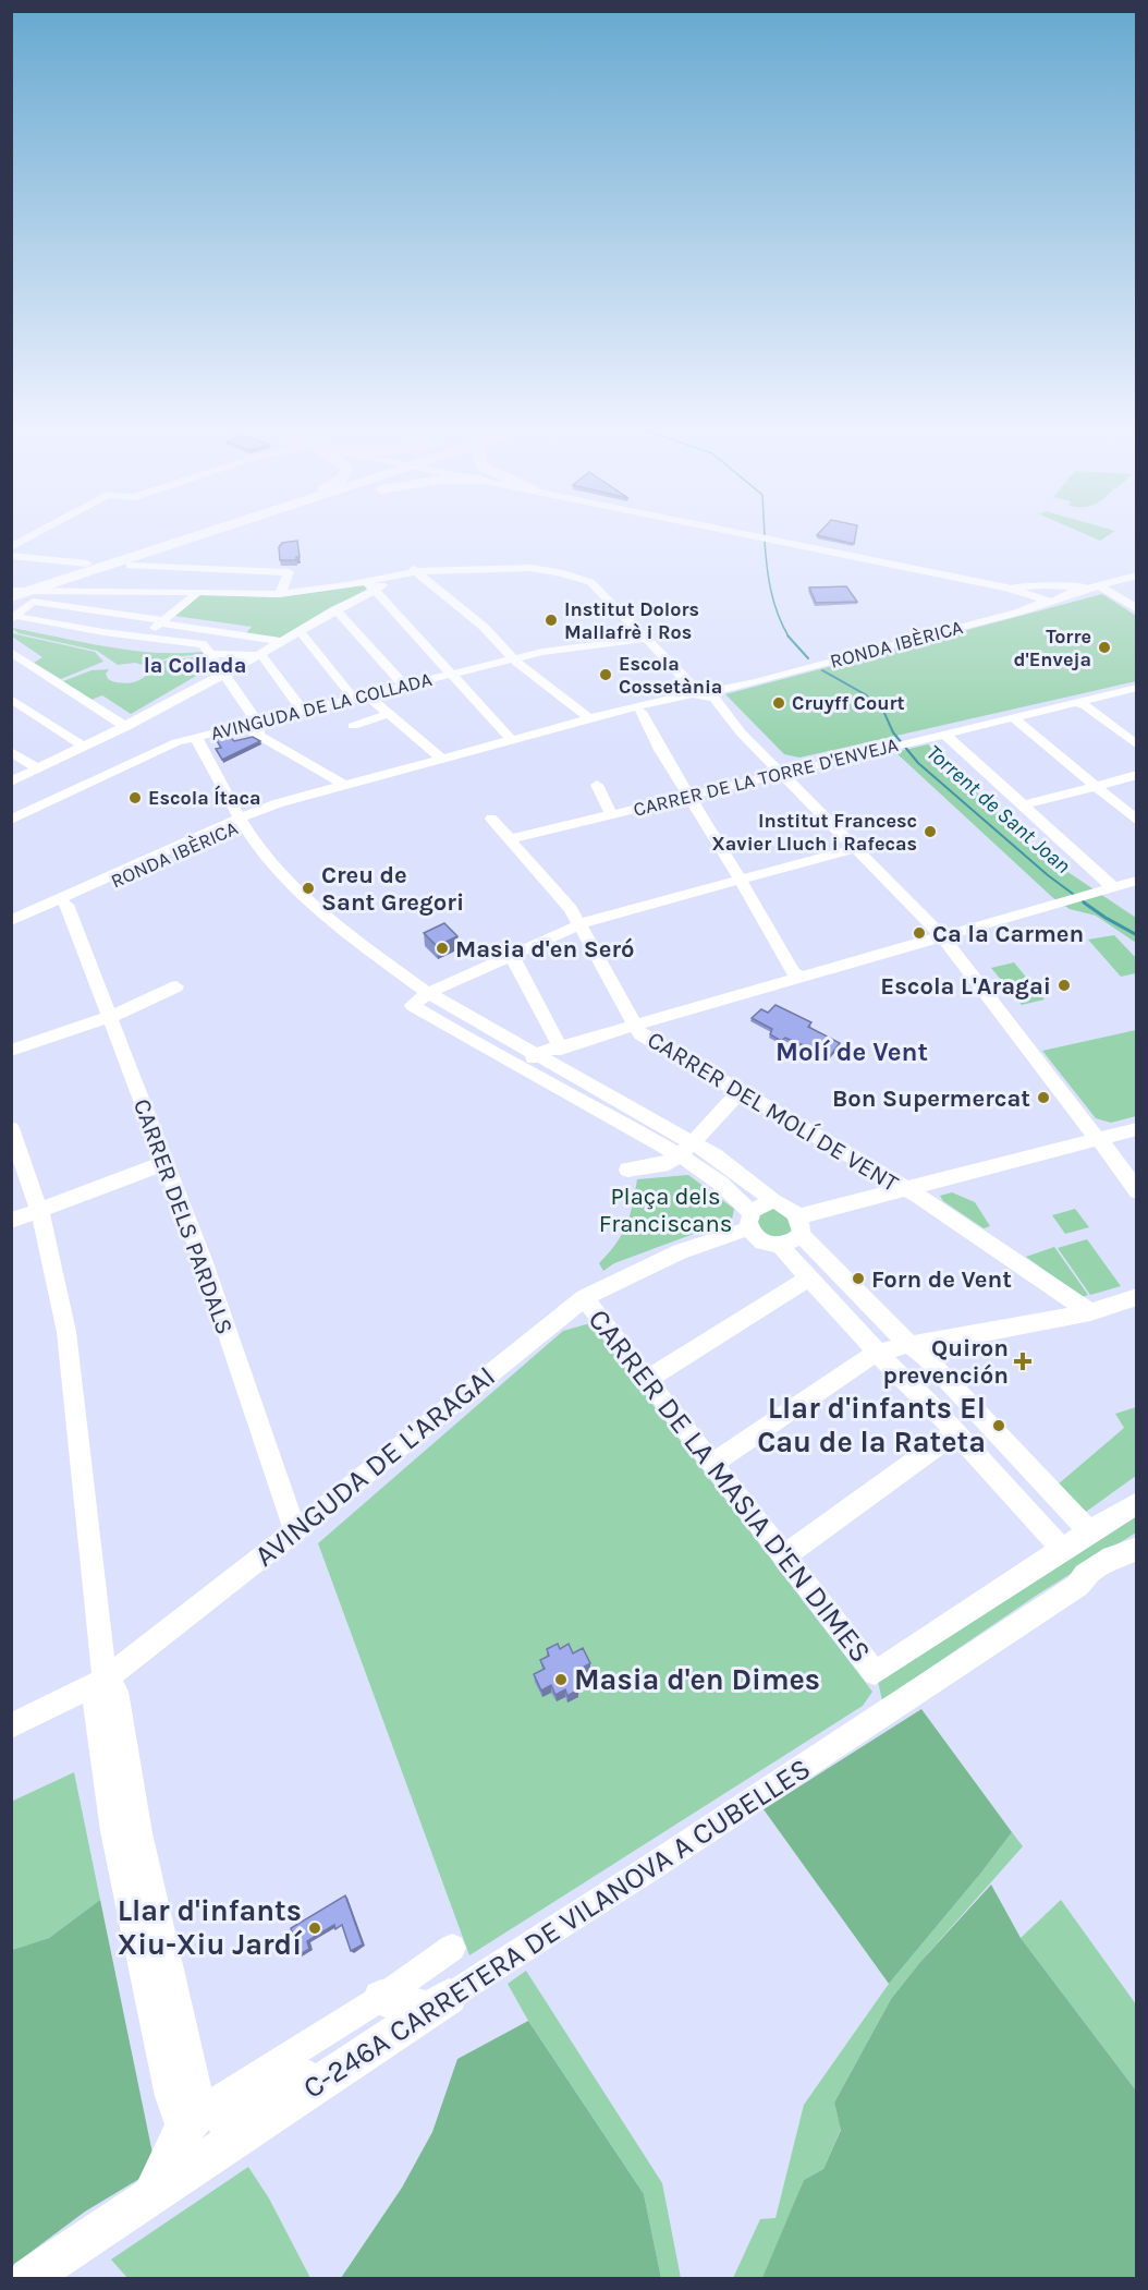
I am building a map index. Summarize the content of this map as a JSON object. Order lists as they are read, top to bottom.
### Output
{
  "streets": {
    "main road": ["C-246A CARRETERA DE VILANOVA A CUBELLES"],
    "street": [
      "RONDA IBÈRICA",
      "AVINGUDA DE LA COLLADA",
      "CARRER DE LA TORRE D'ENVEJA",
      "CARRER DEL MOLÍ DE VENT",
      "CARRER DELS PARDALS",
      "AVINGUDA DE L'ARAGAI",
      "CARRER DE LA MASIA D'EN DIMES"
    ]
  },
  "crossings": [
    ["RONDA IBÈRICA", "CARRER DELS PARDALS"],
    ["CARRER DE LA TORRE D'ENVEJA", "CARRER DEL MOLÍ DE VENT"],
    ["CARRER DELS PARDALS", "AVINGUDA DE L'ARAGAI"],
    ["AVINGUDA DE L'ARAGAI", "CARRER DE LA MASIA D'EN DIMES"]
  ],
  "districts": ["la Collada", "Molí de Vent"],
  "water": ["Torrent de Sant Joan"],
  "parks": ["Plaça dels Franciscans"],
  "places": {
    "other": [
      "Institut Dolors Mallafrè i Ros",
      "Torre d'Enveja",
      "Escola Cossetània",
      "Cruyff Court",
      "Escola Ítaca",
      "Institut Francesc Xavier Lluch i Rafecas",
      "Creu de Sant Gregori",
      "Ca la Carmen",
      "Masia d'en Seró",
      "Escola L'Aragai",
      "Bon Supermercat",
      "Forn de Vent",
      "Llar d'infants El Cau de la Rateta",
      "Masia d'en Dimes",
      "Llar d'infants Xiu-Xiu Jardí"
    ],
    "health": ["Quiron prevención"]
  }
}
